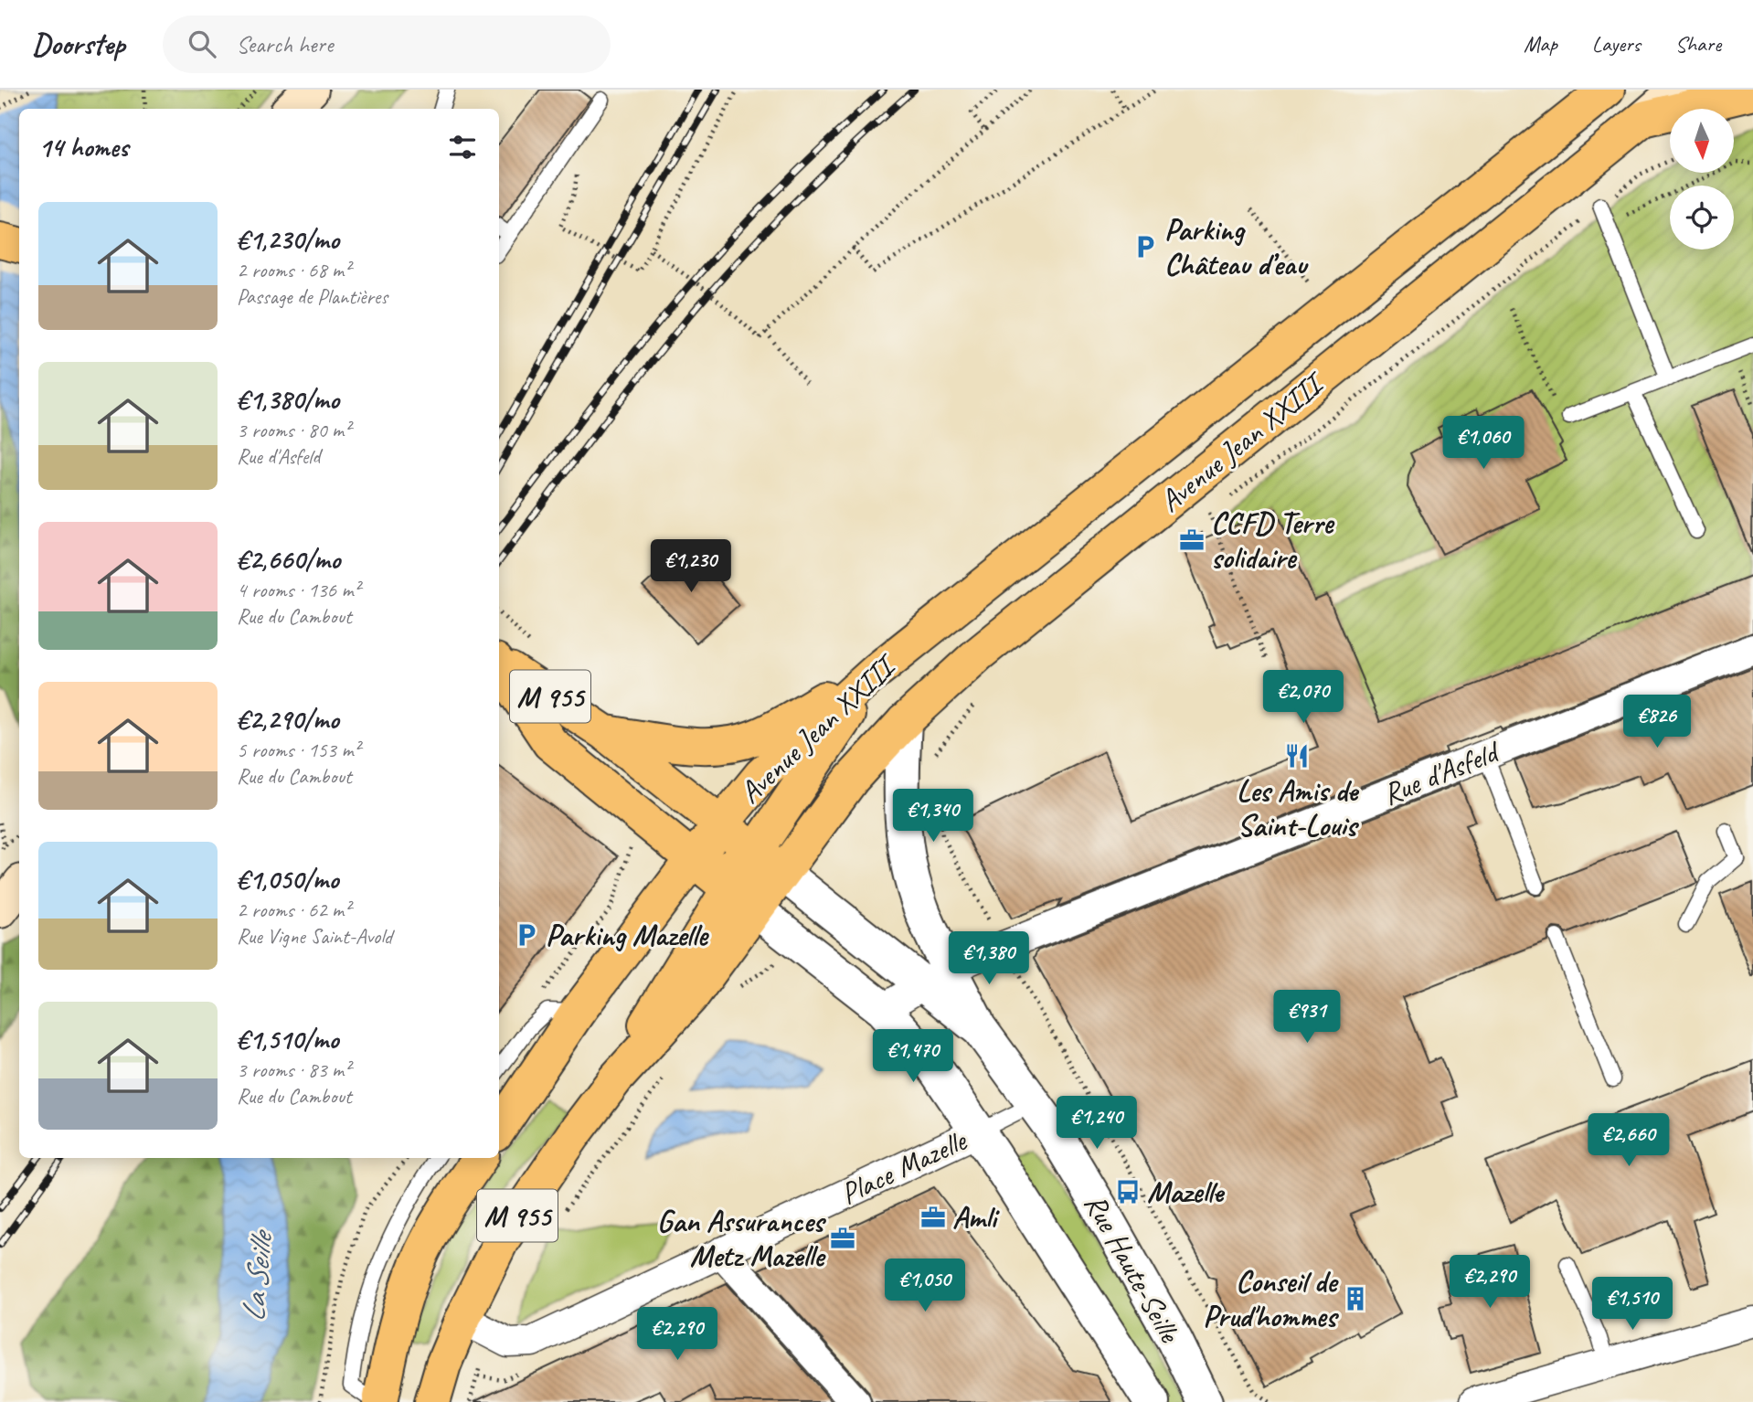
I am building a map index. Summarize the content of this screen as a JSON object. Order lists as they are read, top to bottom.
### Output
{
  "streets": {
    "main road": ["Avenue Jean XXIII", "M 955"],
    "street": ["Rue d'Asfeld", "Place Mazelle", "Rue Haute-Seille"]
  },
  "crossings": [
    ["Avenue Jean XXIII", "M 955"],
    ["Avenue Jean XXIII", "Place Mazelle"],
    ["M 955", "Place Mazelle"],
    ["Rue d'Asfeld", "Place Mazelle"],
    ["Place Mazelle", "Rue Haute-Seille"]
  ],
  "water": ["La Seille"],
  "places": {
    "parking": ["Parking Château d’eau", "Parking Mazelle"],
    "office": ["CCFD Terre solidaire", "Amli", "Gan Assurances Metz Mazelle"],
    "restaurant": ["Les Amis de Saint-Louis"],
    "bus stop": ["Mazelle"],
    "building": ["Conseil de Prud'hommes"]
  },
  "north": "bottom",
  "page": {
    "header": "Doorstep",
    "search": "Search here",
    "nav": ["Map", "Layers", "Share"],
    "heading": "14 homes",
    "list": [
      {
        "name": "€1,230/mo",
        "note": "2 rooms · 68 m² · Passage de Plantières"
      },
      {
        "name": "€1,380/mo",
        "note": "3 rooms · 80 m² · Rue d'Asfeld"
      },
      {
        "name": "€2,660/mo",
        "note": "4 rooms · 136 m² · Rue du Cambout"
      },
      {
        "name": "€2,290/mo",
        "note": "5 rooms · 153 m² · Rue du Cambout"
      },
      {
        "name": "€1,050/mo",
        "note": "2 rooms · 62 m² · Rue Vigne Saint-Avold"
      },
      {
        "name": "€1,510/mo",
        "note": "3 rooms · 83 m² · Rue du Cambout"
      }
    ],
    "price": [
      "€1,060",
      "€1,230",
      "€2,070",
      "€826",
      "€1,340",
      "€1,380",
      "€931",
      "€1,470",
      "€1,240",
      "€2,660",
      "€2,290",
      "€1,050",
      "€1,510",
      "€2,290"
    ]
  }
}
